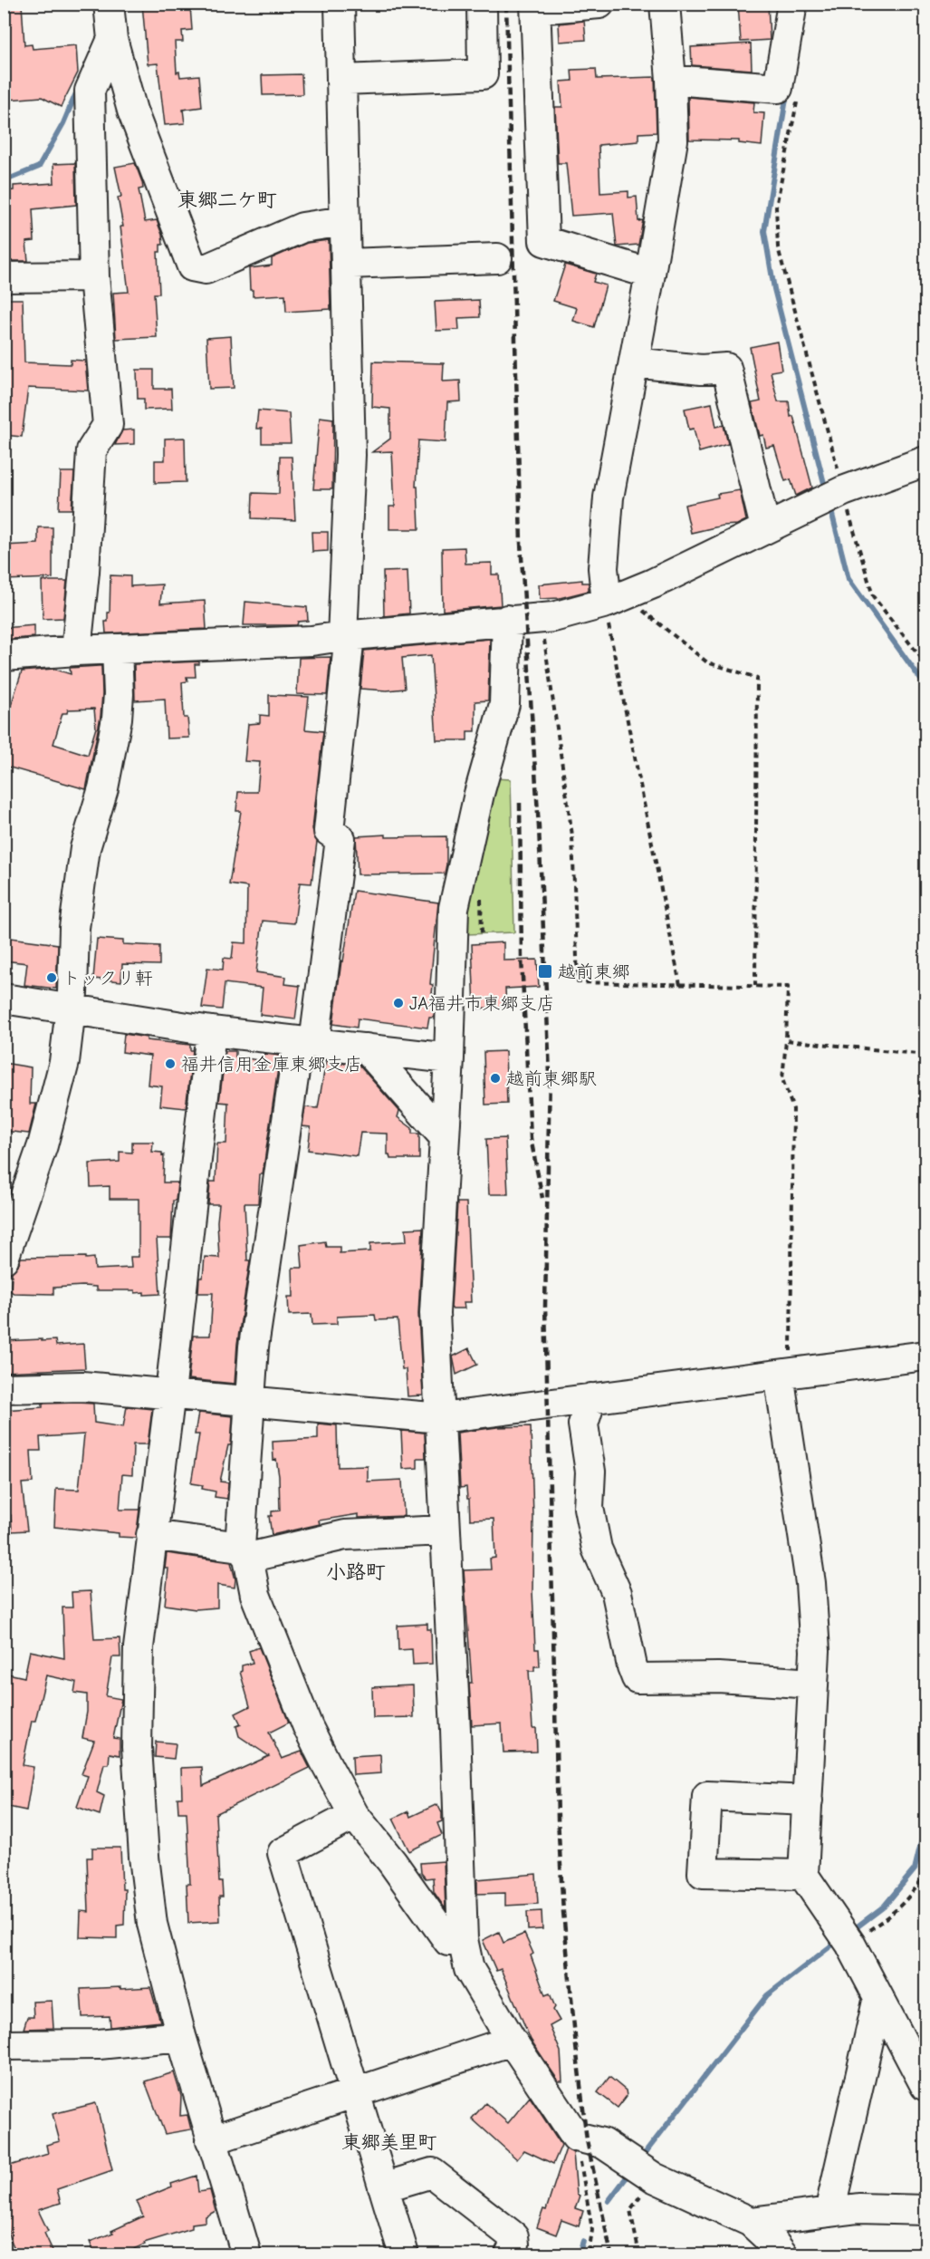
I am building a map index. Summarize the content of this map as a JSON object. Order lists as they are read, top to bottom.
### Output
{
  "districts": ["東郷二ケ町", "小路町", "東郷美里町"],
  "places": {
    "transit": ["越前東郷"],
    "other": [
      "トックリ軒",
      "JA福井市東郷支店",
      "福井信用金庫東郷支店",
      "越前東郷駅"
    ]
  }
}
